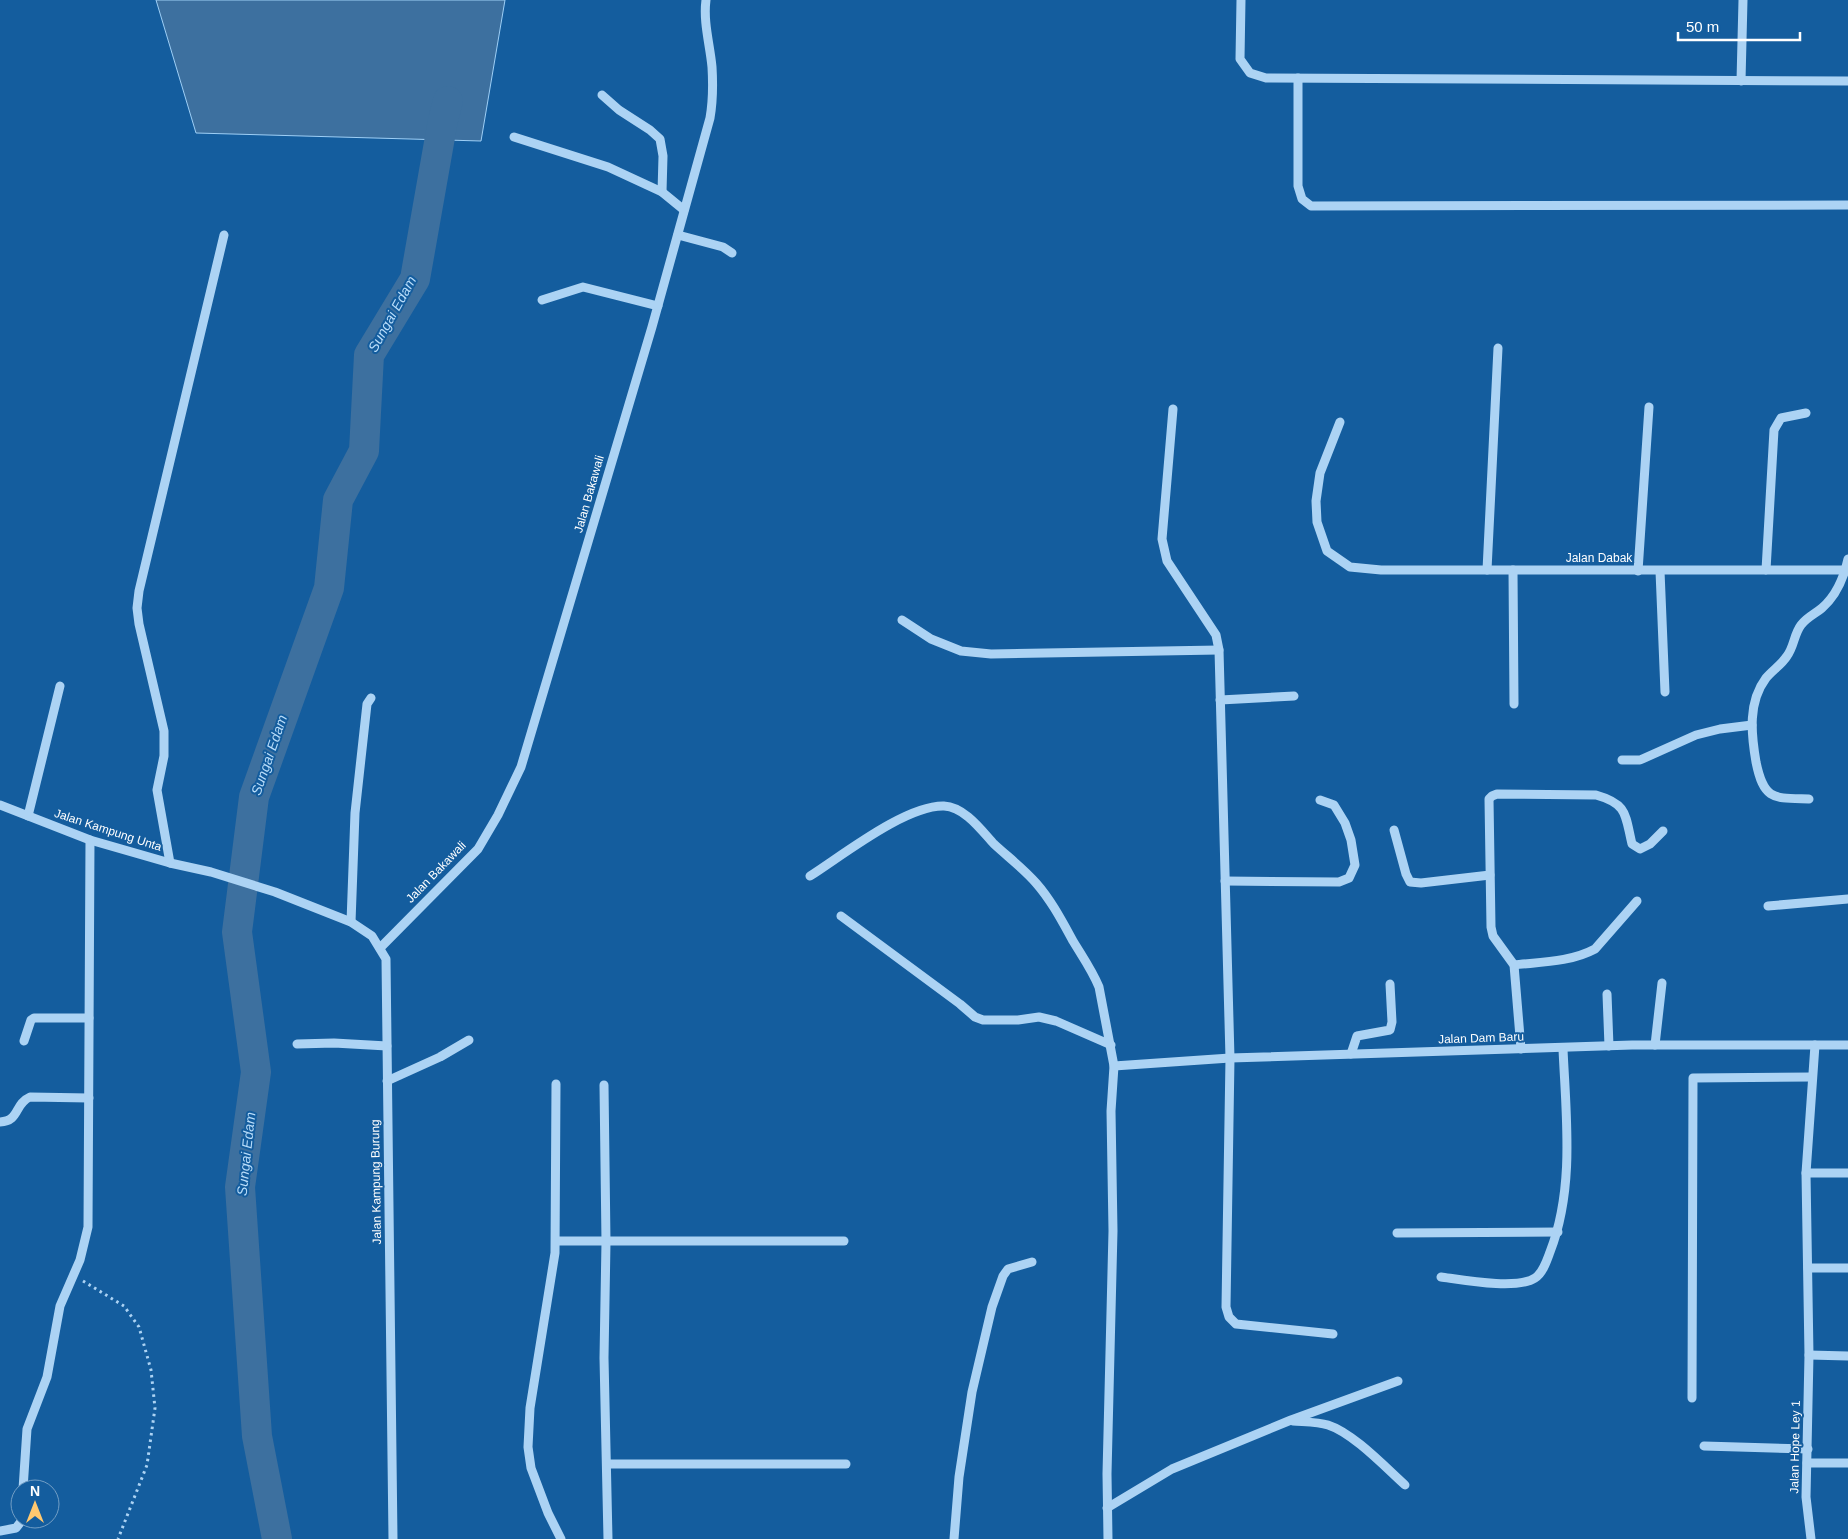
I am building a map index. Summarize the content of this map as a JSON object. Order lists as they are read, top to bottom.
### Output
{
  "streets": {
    "street": [
      "Jalan Bakawali",
      "Jalan Dabak",
      "Jalan Kampung Unta",
      "Jalan Dam Baru",
      "Jalan Kampung Burung",
      "Jalan Hope Ley 1"
    ]
  },
  "crossings": [
    ["Jalan Bakawali", "Jalan Kampung Burung"],
    ["Jalan Kampung Unta", "Jalan Kampung Burung"],
    ["Jalan Dam Baru", "Jalan Hope Ley 1"]
  ],
  "water": ["Sungai Edam"],
  "scale_bar": "50 m",
  "north": "top"
}
